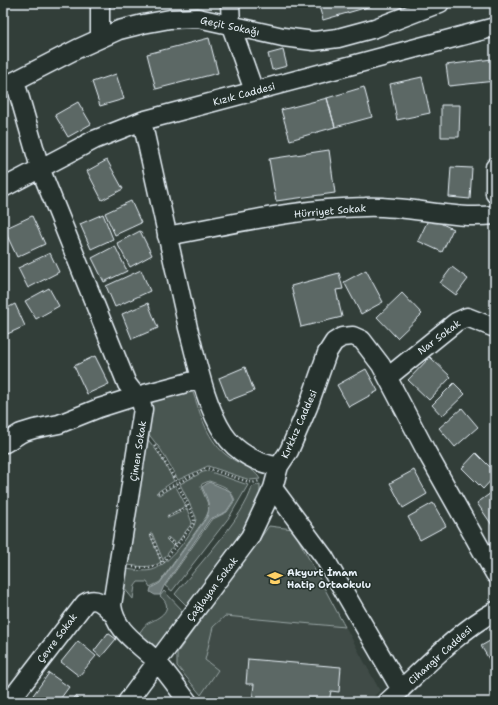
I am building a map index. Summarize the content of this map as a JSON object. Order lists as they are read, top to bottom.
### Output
{
  "streets": {
    "street": [
      "Geçit Sokağı",
      "Kızık Caddesi",
      "Hürriyet Sokak",
      "Nar Sokak",
      "Kırkkız Caddesi",
      "Çimen Sokak",
      "Çağlayan Sokak",
      "Çevre Sokak",
      "Cihangir Caddesi"
    ]
  },
  "crossings": [
    ["Geçit Sokağı", "Çimen Sokak"],
    ["Kızık Caddesi", "Kırkkız Caddesi"],
    ["Kızık Caddesi", "Çimen Sokak"],
    ["Hürriyet Sokak", "Kırkkız Caddesi"],
    ["Nar Sokak", "Kırkkız Caddesi"],
    ["Kırkkız Caddesi", "Çağlayan Sokak"],
    ["Çimen Sokak", "Çevre Sokak"]
  ],
  "places": {
    "school or university": ["Akyurt İmam Hatip Ortaokulu"]
  }
}
